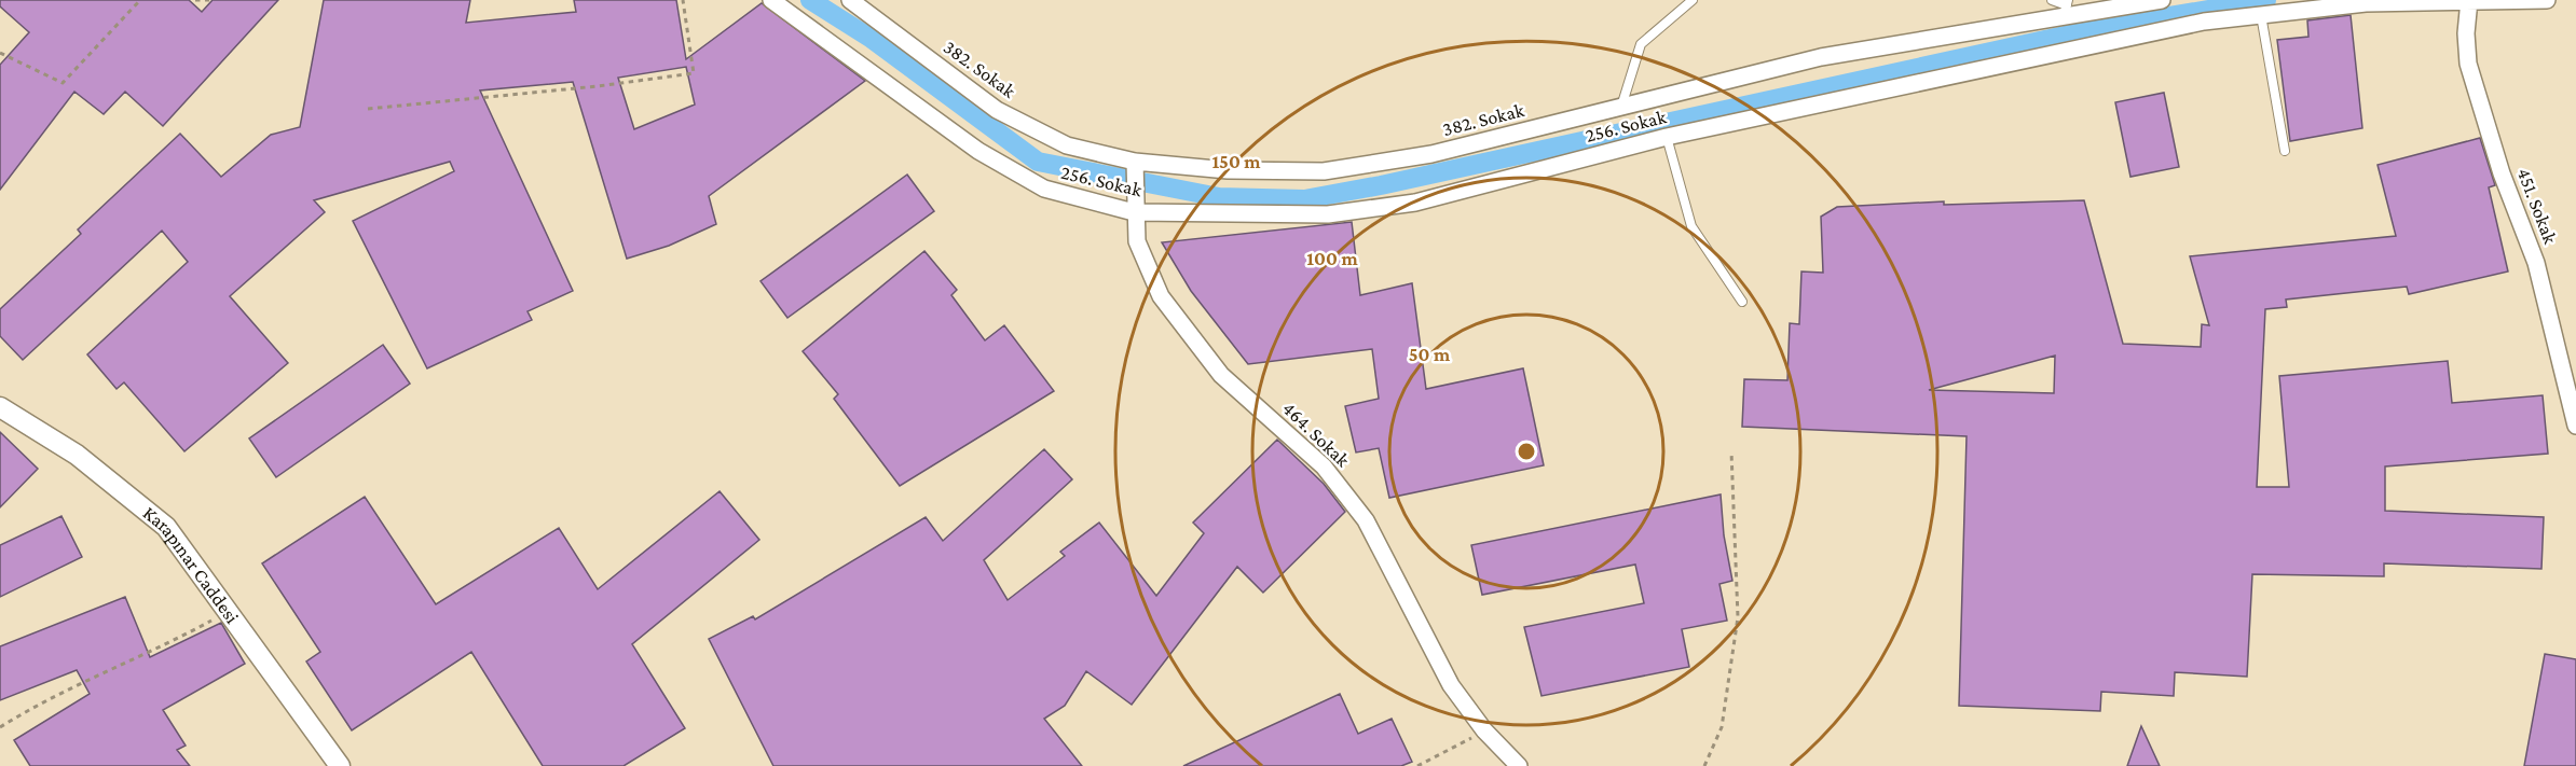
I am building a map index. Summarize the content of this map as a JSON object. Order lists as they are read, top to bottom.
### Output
{
  "streets": {
    "street": [
      "382. Sokak",
      "256. Sokak",
      "451. Sokak",
      "464. Sokak",
      "Karapınar Caddesi"
    ]
  },
  "crossings": [
    ["382. Sokak", "464. Sokak"],
    ["256. Sokak", "451. Sokak"],
    ["256. Sokak", "464. Sokak"]
  ],
  "rings": ["150 m", "100 m", "50 m"]
}
